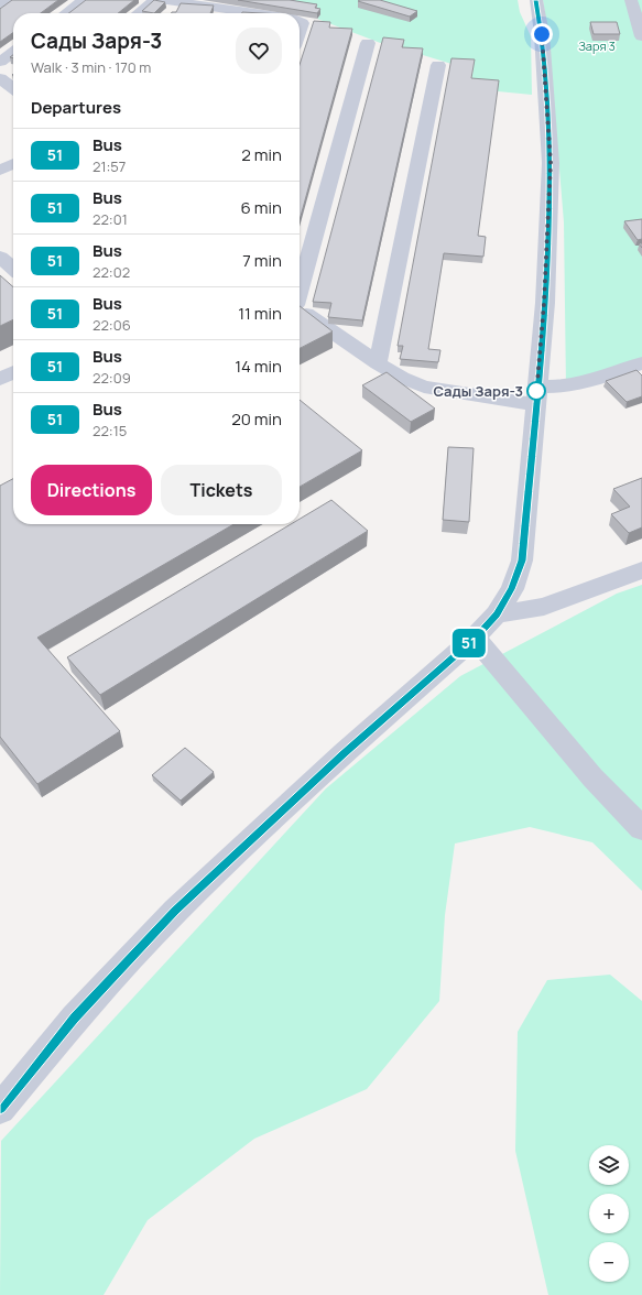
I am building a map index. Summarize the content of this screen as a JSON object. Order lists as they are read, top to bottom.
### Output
{
  "parks": ["Заря 3"],
  "places": ["Сады Заря-3"],
  "lines": ["bus line 51"],
  "page": {
    "on_map": "51",
    "heading": [
      ["Сады Заря-3", "Walk · 3 min · 170 m"],
      "Departures"
    ],
    "list": [
      {
        "mark": "51",
        "name": "Bus",
        "note": "21:57",
        "value": "2 min"
      },
      {
        "mark": "51",
        "name": "Bus",
        "note": "22:01",
        "value": "6 min"
      },
      {
        "mark": "51",
        "name": "Bus",
        "note": "22:02",
        "value": "7 min"
      },
      {
        "mark": "51",
        "name": "Bus",
        "note": "22:06",
        "value": "11 min"
      },
      {
        "mark": "51",
        "name": "Bus",
        "note": "22:09",
        "value": "14 min"
      },
      {
        "mark": "51",
        "name": "Bus",
        "note": "22:15",
        "value": "20 min"
      }
    ],
    "buttons": ["Directions", "Tickets"],
    "map_buttons": ["+", "−"]
  }
}
